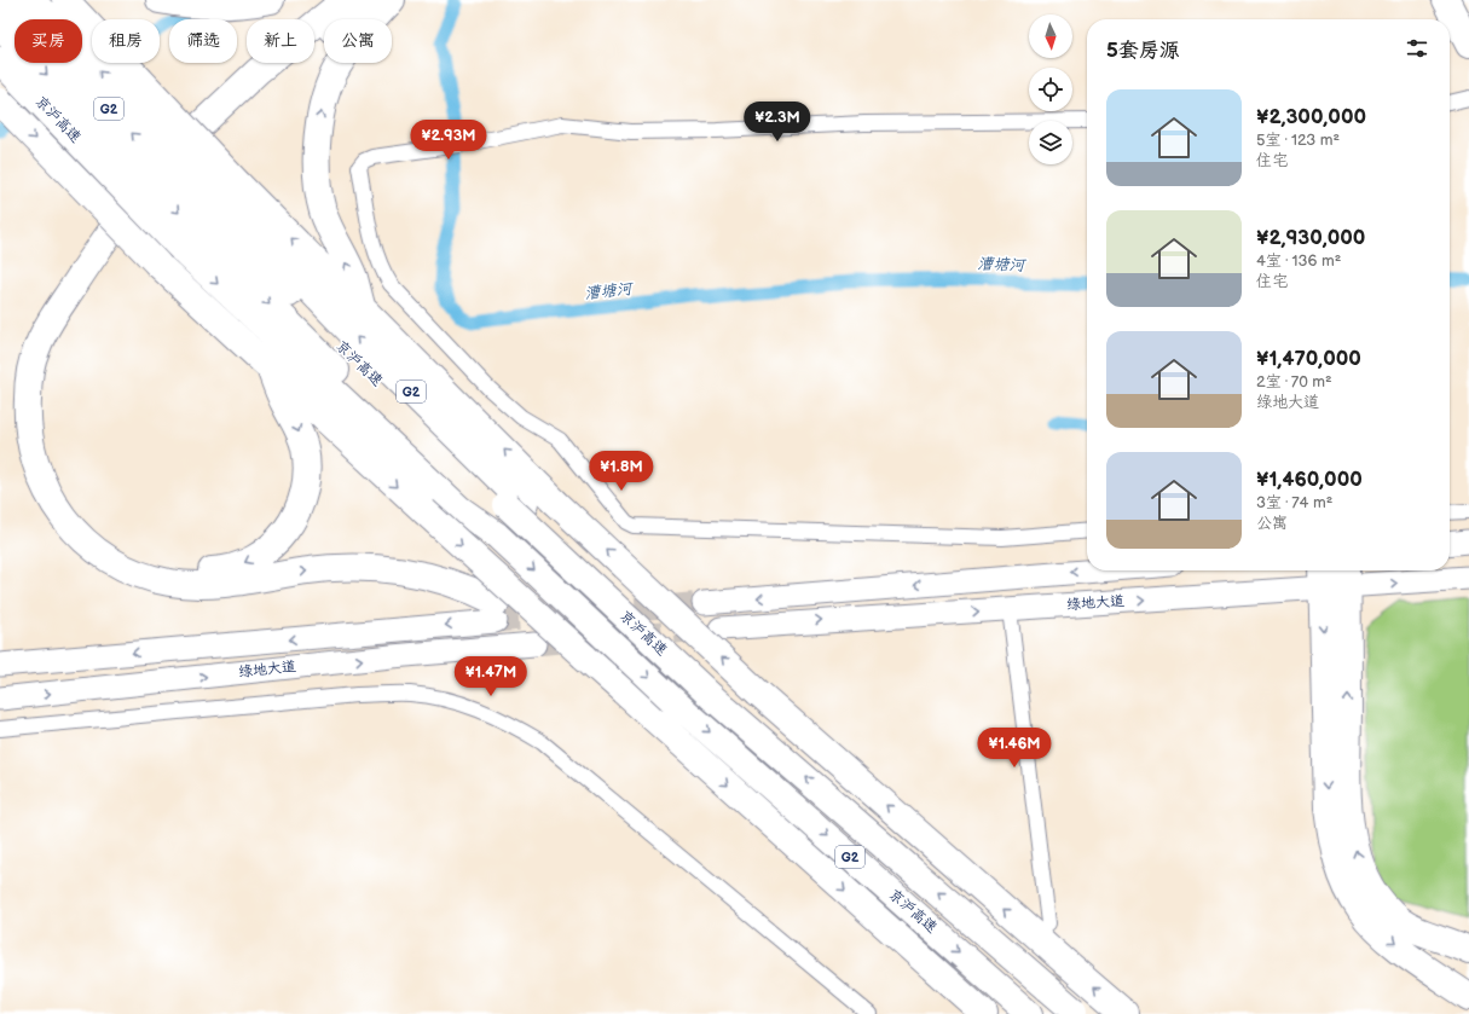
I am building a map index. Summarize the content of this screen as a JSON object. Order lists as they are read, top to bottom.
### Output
{
  "streets": {
    "highway": ["G2", "京沪高速"],
    "main road": ["绿地大道"]
  },
  "water": ["漕塘河"],
  "north": "bottom",
  "page": {
    "chip": [
      "买房",
      "租房",
      "筛选",
      "新上",
      "公寓"
    ],
    "heading": "5套房源",
    "list": [
      {
        "name": "¥2,300,000",
        "note": "5室 · 123 m² · 住宅"
      },
      {
        "name": "¥2,930,000",
        "note": "4室 · 136 m² · 住宅"
      },
      {
        "name": "¥1,470,000",
        "note": "2室 · 70 m² · 绿地大道"
      },
      {
        "name": "¥1,460,000",
        "note": "3室 · 74 m² · 公寓"
      }
    ],
    "price": [
      "¥2.3M",
      "¥2.93M",
      "¥1.8M",
      "¥1.47M",
      "¥1.46M"
    ]
  }
}
